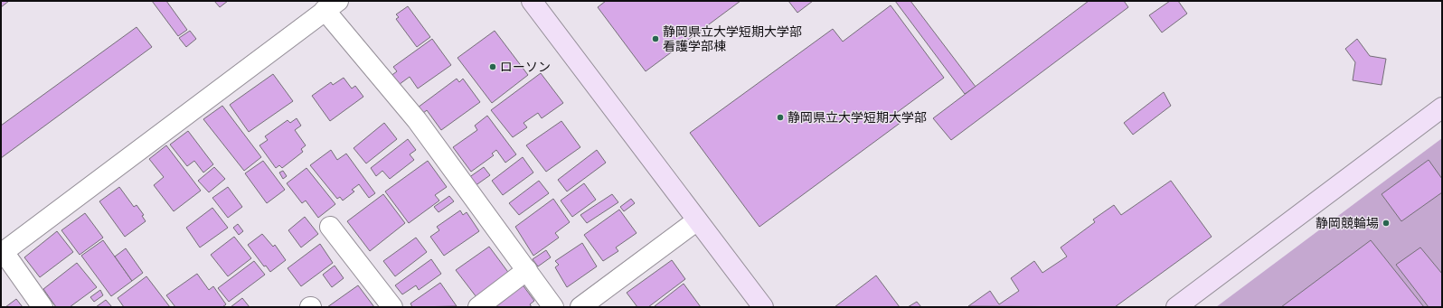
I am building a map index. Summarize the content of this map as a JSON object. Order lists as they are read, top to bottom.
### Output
{
  "places": [
    "静岡県立大学短期大学部 看護学部棟",
    "ローソン",
    "静岡県立大学短期大学部",
    "静岡競輪場"
  ]
}
